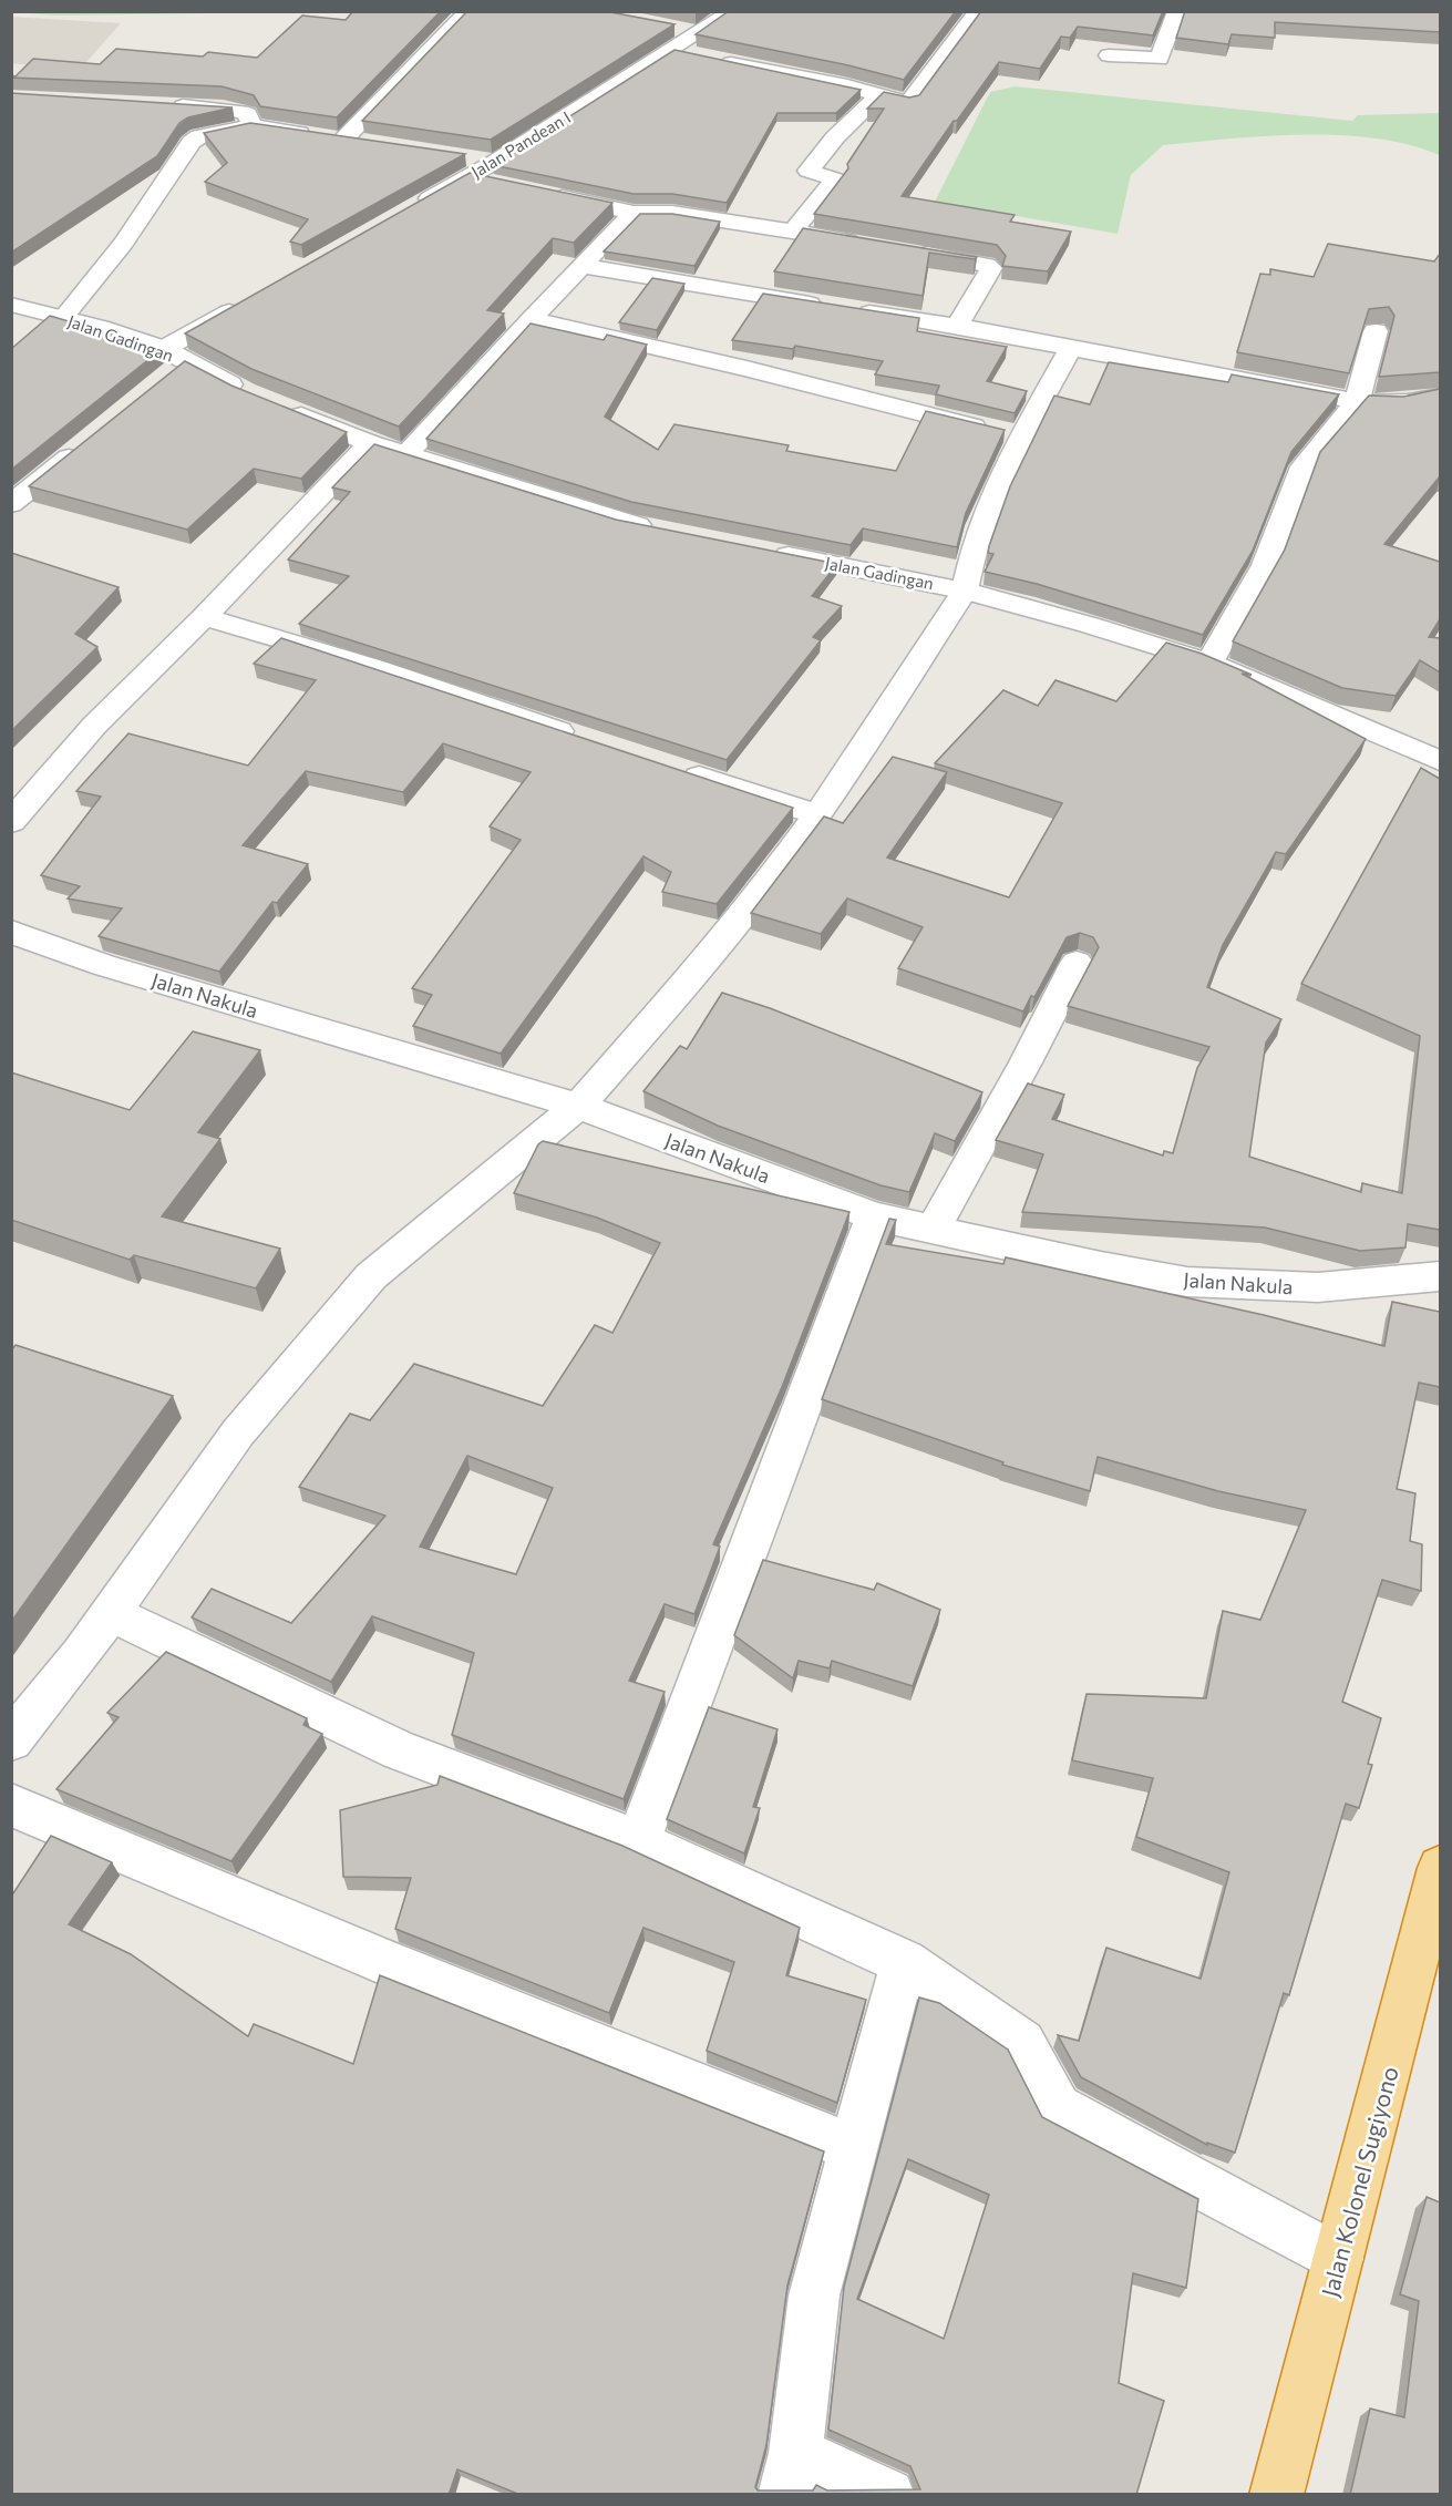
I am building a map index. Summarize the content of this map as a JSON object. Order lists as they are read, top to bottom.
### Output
{
  "streets": {
    "highway": ["Jalan Kolonel Sugiyono"],
    "street": ["Jalan Pandean I", "Jalan Gadingan", "Jalan Nakula"]
  }
}
